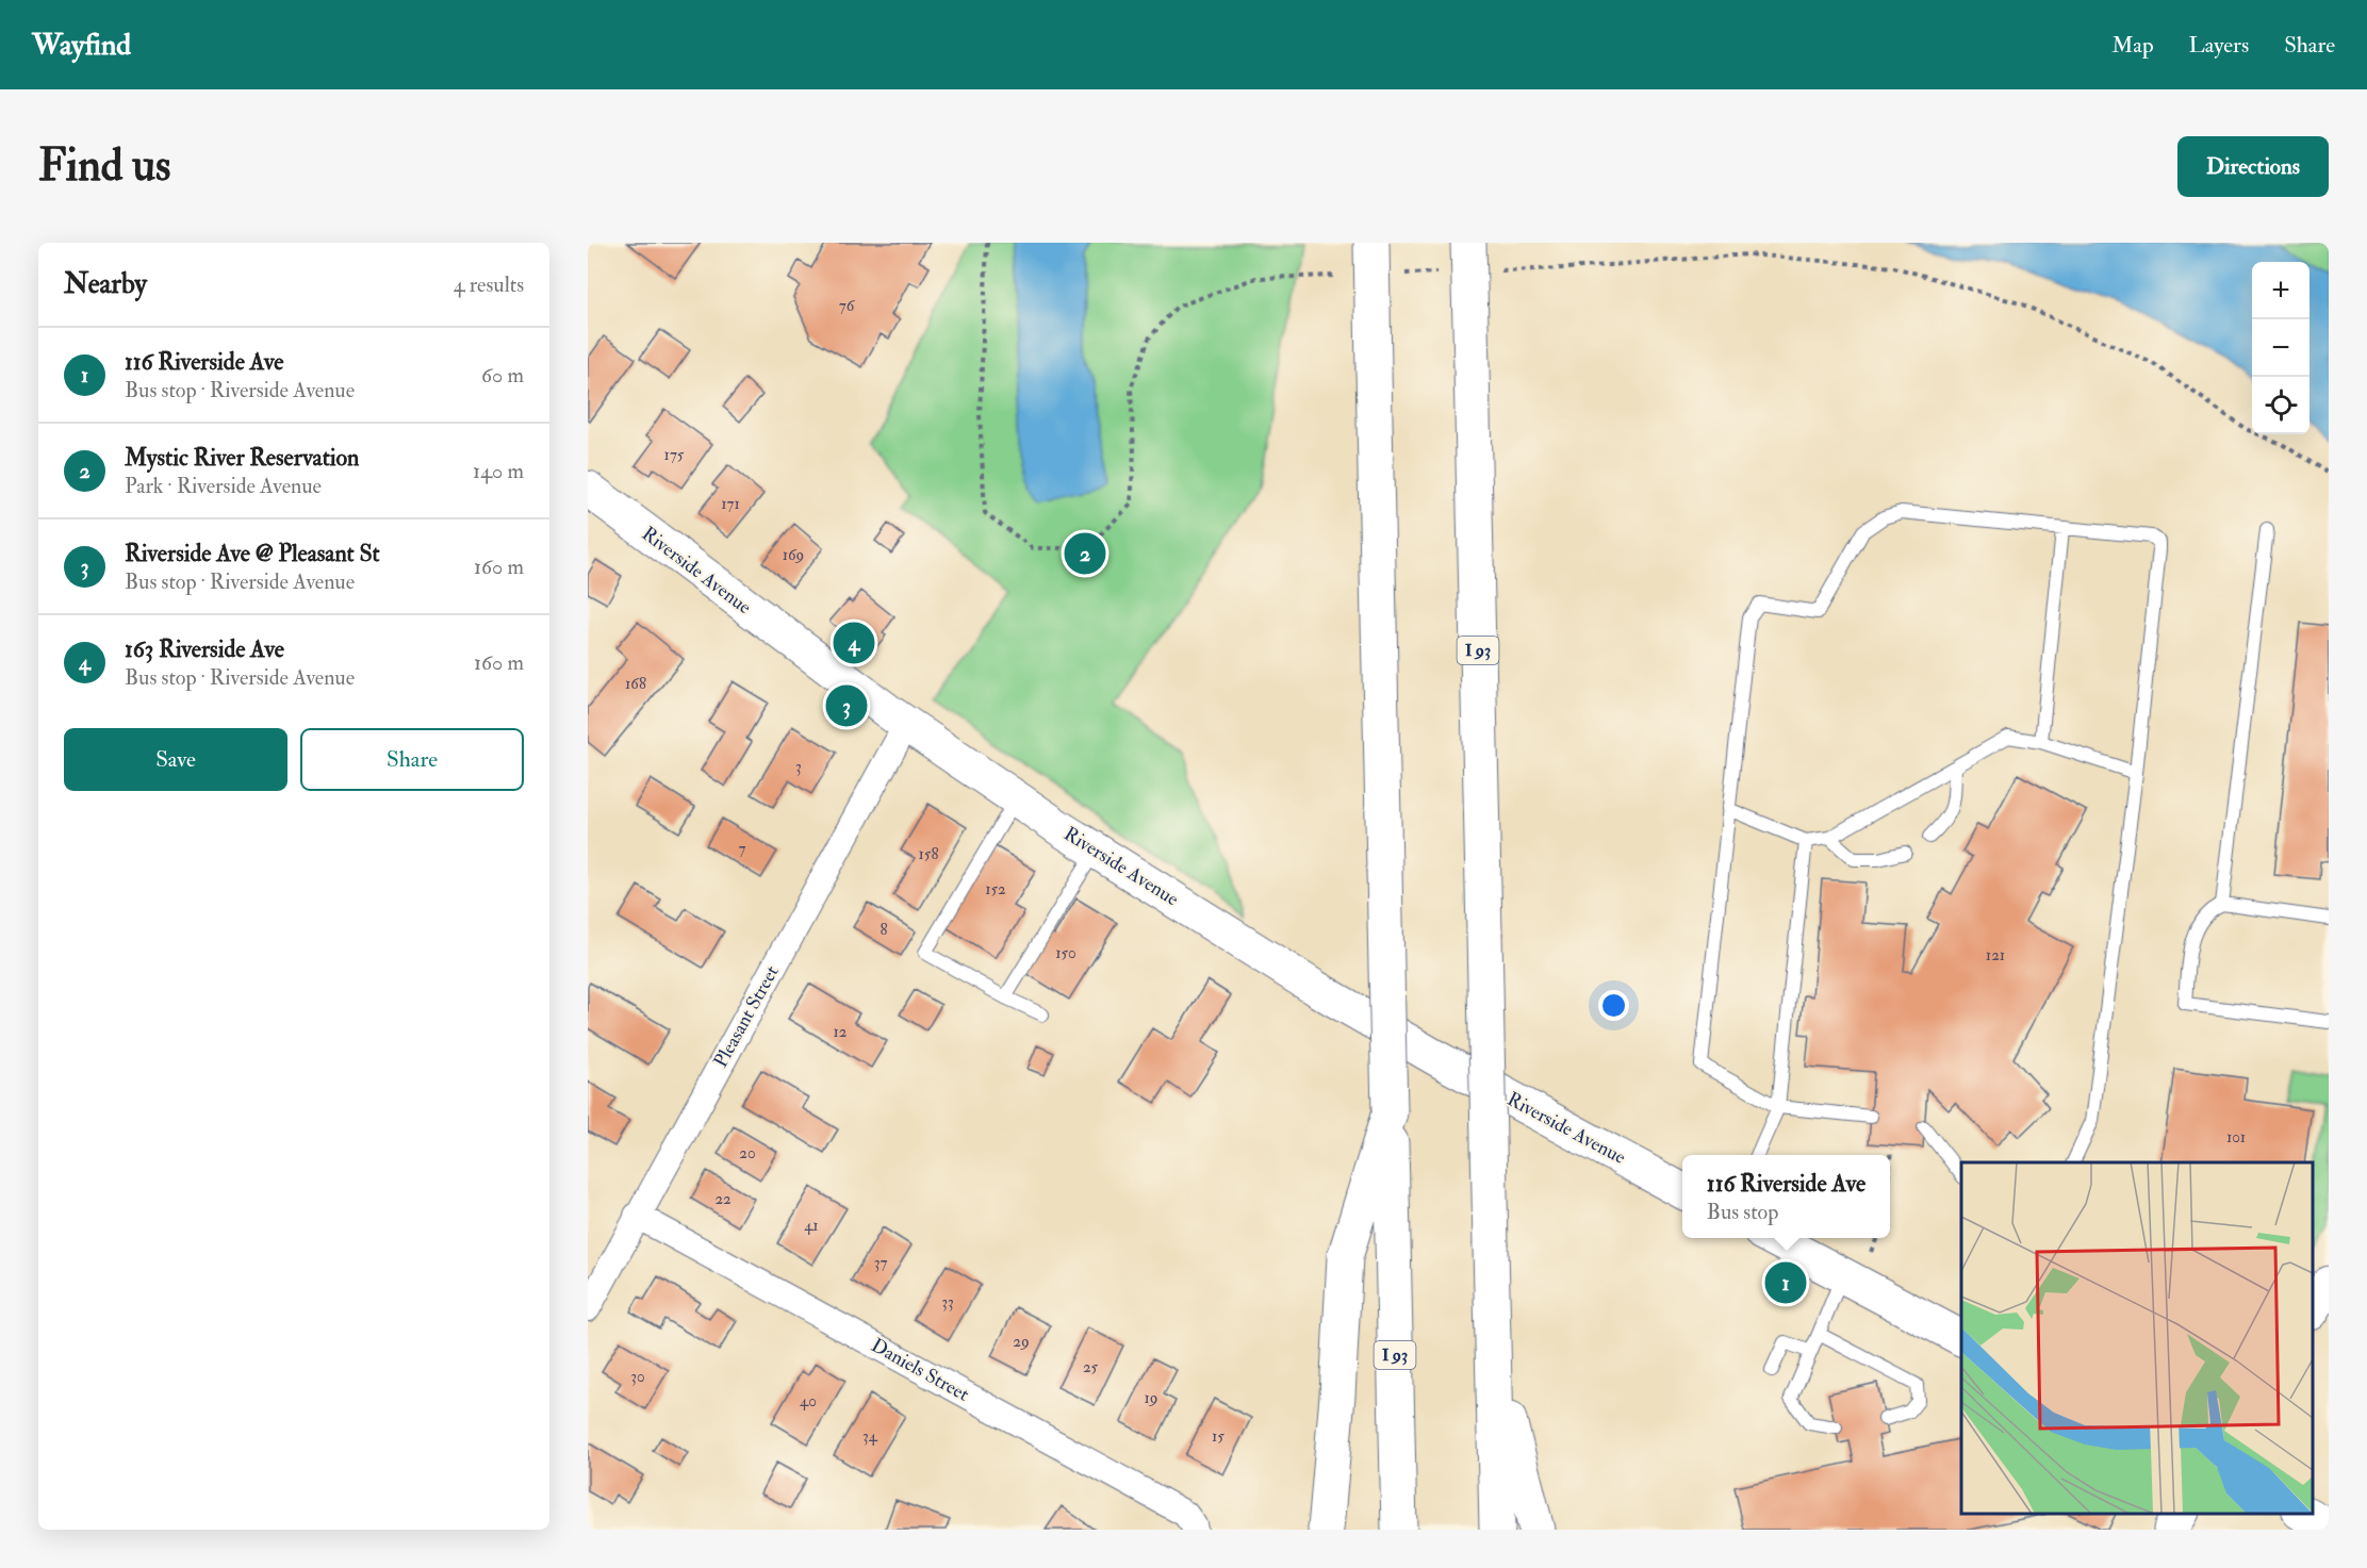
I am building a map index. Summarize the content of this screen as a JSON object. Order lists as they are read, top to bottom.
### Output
{
  "streets": {
    "main road": ["Riverside Avenue", "I 93"],
    "street": ["Pleasant Street", "Daniels Street"]
  },
  "crossings": [
    ["Riverside Avenue", "Pleasant Street"],
    ["Pleasant Street", "Daniels Street"]
  ],
  "house_numbers": [
    "76",
    "175",
    "171",
    "169",
    "168",
    "3",
    "7",
    "158",
    "152",
    "8",
    "150",
    "121",
    "12",
    "101",
    "20",
    "22",
    "41",
    "37",
    "33",
    "29",
    "25",
    "30",
    "19",
    "40",
    "34",
    "15"
  ],
  "page": {
    "header": "Wayfind",
    "nav": ["Map", "Layers", "Share"],
    "buttons": [
      "Directions",
      ["Save", "Share"]
    ],
    "title": "Find us",
    "heading": ["Nearby", "4 results"],
    "map_buttons": ["+", "−"],
    "list": [
      {
        "mark": "1",
        "name": "116 Riverside Ave",
        "note": "Bus stop · Riverside Avenue",
        "value": "60 m"
      },
      {
        "mark": "2",
        "name": "Mystic River Reservation",
        "note": "Park · Riverside Avenue",
        "value": "140 m"
      },
      {
        "mark": "3",
        "name": "Riverside Ave @ Pleasant St",
        "note": "Bus stop · Riverside Avenue",
        "value": "160 m"
      },
      {
        "mark": "4",
        "name": "163 Riverside Ave",
        "note": "Bus stop · Riverside Avenue",
        "value": "160 m"
      }
    ],
    "pins": [
      "2",
      "4",
      "3",
      "1"
    ],
    "popup": ["116 Riverside Ave", "Bus stop"]
  }
}
